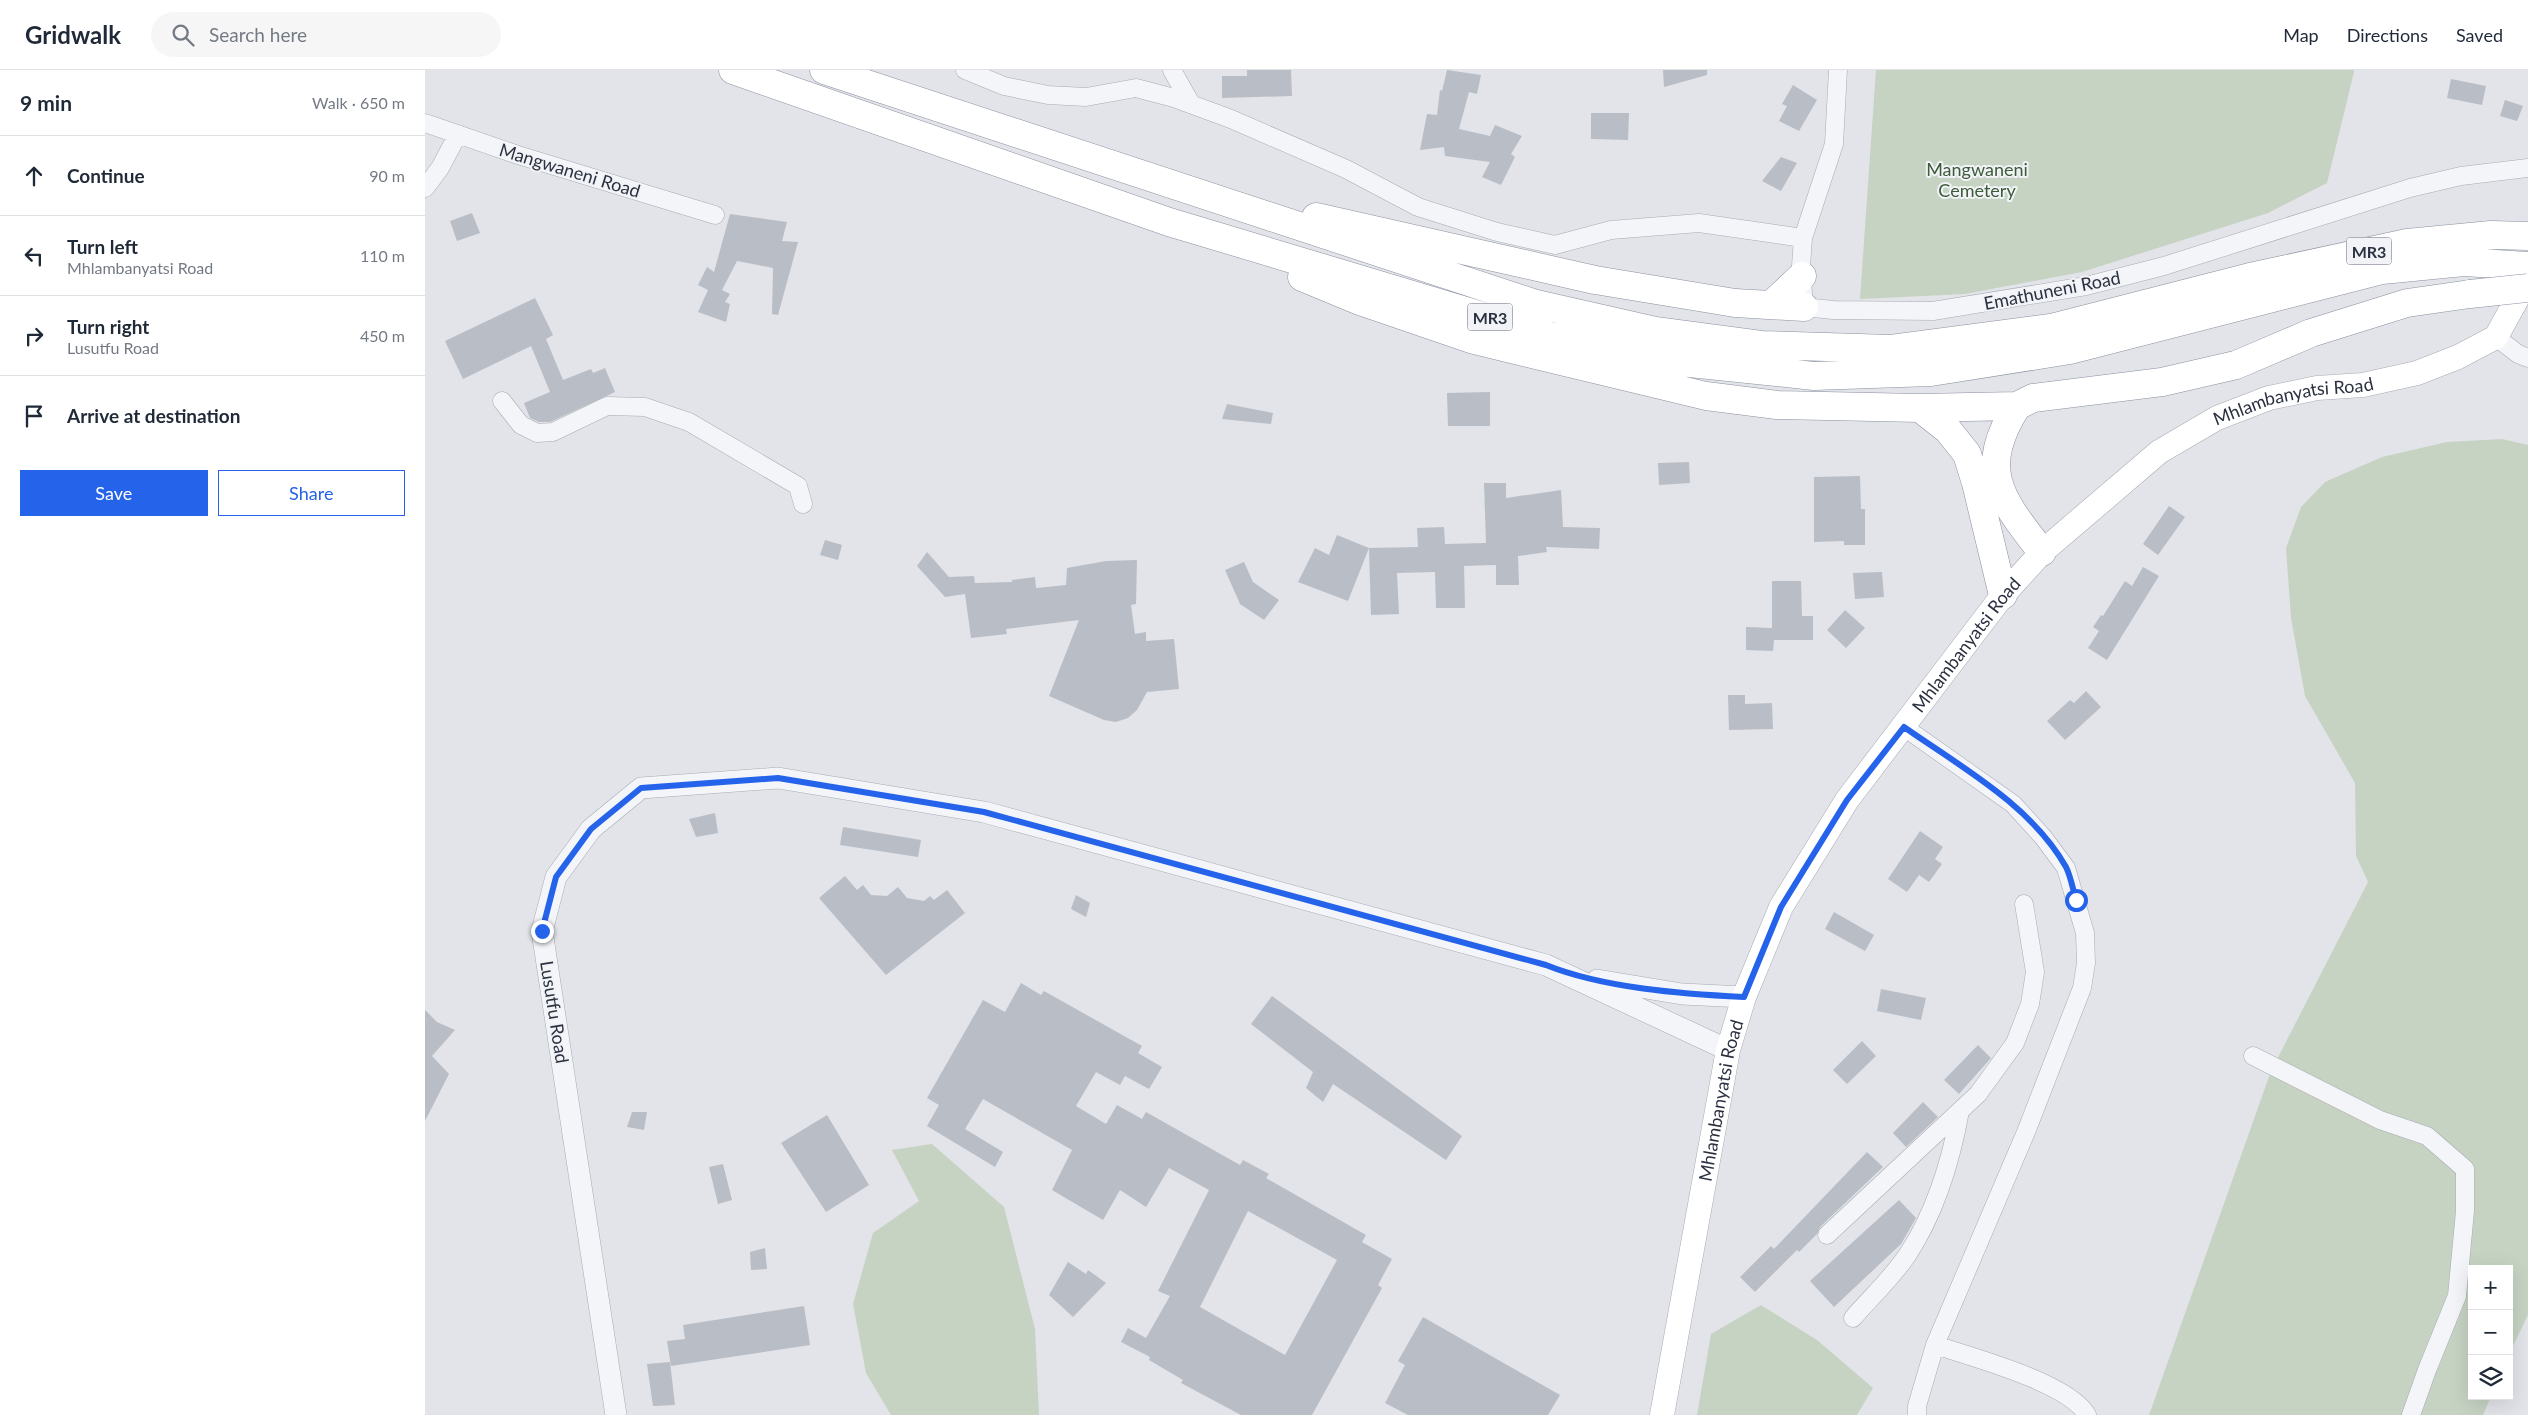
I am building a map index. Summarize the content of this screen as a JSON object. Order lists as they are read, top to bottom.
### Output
{
  "streets": {
    "highway": ["MR3"],
    "main road": ["Mhlambanyatsi Road"],
    "street": ["Mangwaneni Road", "Emathuneni Road", "Lusutfu Road"]
  },
  "crossings": [
    ["Mhlambanyatsi Road", "Lusutfu Road"]
  ],
  "parks": ["Mangwaneni Cemetery"],
  "page": {
    "header": "Gridwalk",
    "search": "Search here",
    "nav": ["Map", "Directions", "Saved"],
    "heading": ["9 min", "Walk · 650 m"],
    "list": [
      ["Continue", "90 m"],
      ["Turn left", "Mhlambanyatsi Road", "110 m"],
      ["Turn right", "Lusutfu Road", "450 m"],
      "Arrive at destination"
    ],
    "buttons": ["Save", "Share"],
    "map_buttons": ["+", "−"]
  }
}
